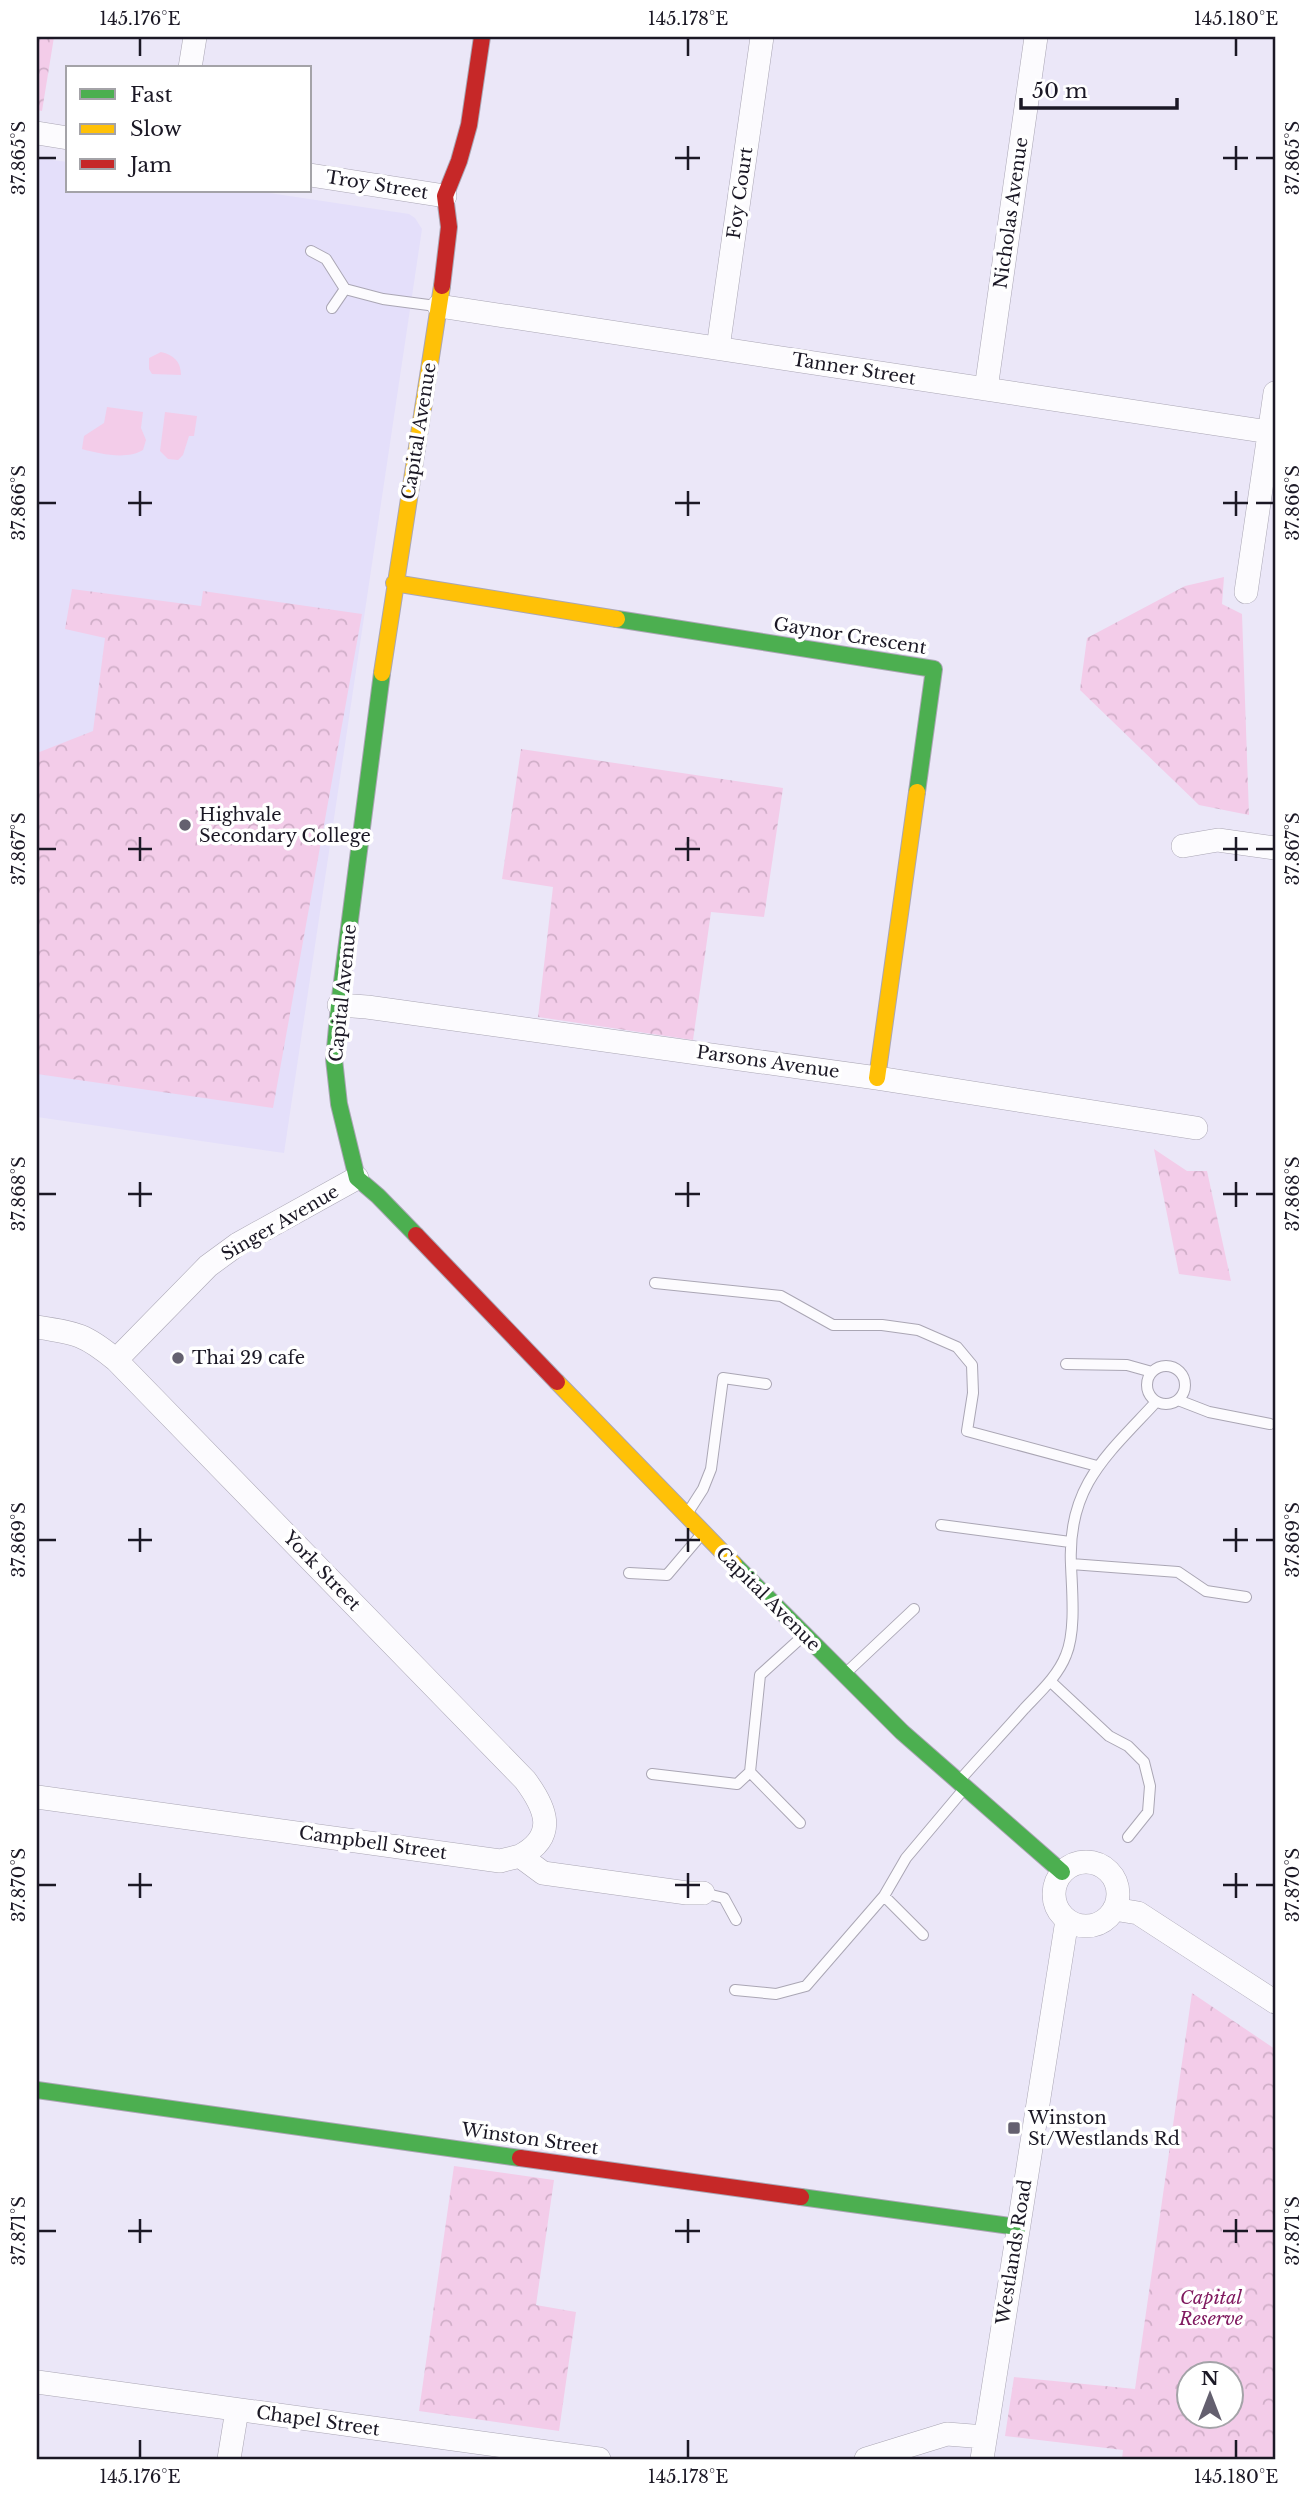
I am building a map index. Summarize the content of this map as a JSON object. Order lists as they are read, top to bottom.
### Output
{
  "streets": {
    "street": [
      "Troy Street",
      "Foy Court",
      "Nicholas Avenue",
      "Tanner Street",
      "Capital Avenue",
      "Gaynor Crescent",
      "Parsons Avenue",
      "Singer Avenue",
      "York Street",
      "Campbell Street",
      "Winston Street",
      "Westlands Road",
      "Chapel Street"
    ]
  },
  "crossings": [
    ["Troy Street", "Capital Avenue"],
    ["Foy Court", "Tanner Street"],
    ["Nicholas Avenue", "Tanner Street"],
    ["Tanner Street", "Capital Avenue"],
    ["Capital Avenue", "Gaynor Crescent"],
    ["Capital Avenue", "Parsons Avenue"],
    ["Capital Avenue", "Singer Avenue"],
    ["Capital Avenue", "Westlands Road"],
    ["Gaynor Crescent", "Parsons Avenue"],
    ["Singer Avenue", "York Street"],
    ["York Street", "Campbell Street"],
    ["Winston Street", "Westlands Road"]
  ],
  "parks": ["Capital Reserve"],
  "places": {
    "other": ["Highvale Secondary College", "Thai 29 cafe"],
    "transit": ["Winston St/Westlands Rd"]
  },
  "legend": ["Fast", "Slow", "Jam"],
  "scale_bar": "50 m",
  "north": "top",
  "coordinates": [
    "145.176°E",
    "145.178°E",
    "145.180°E",
    "37.865°S",
    "37.866°S",
    "37.867°S",
    "37.868°S",
    "37.869°S",
    "37.870°S",
    "37.871°S"
  ]
}
